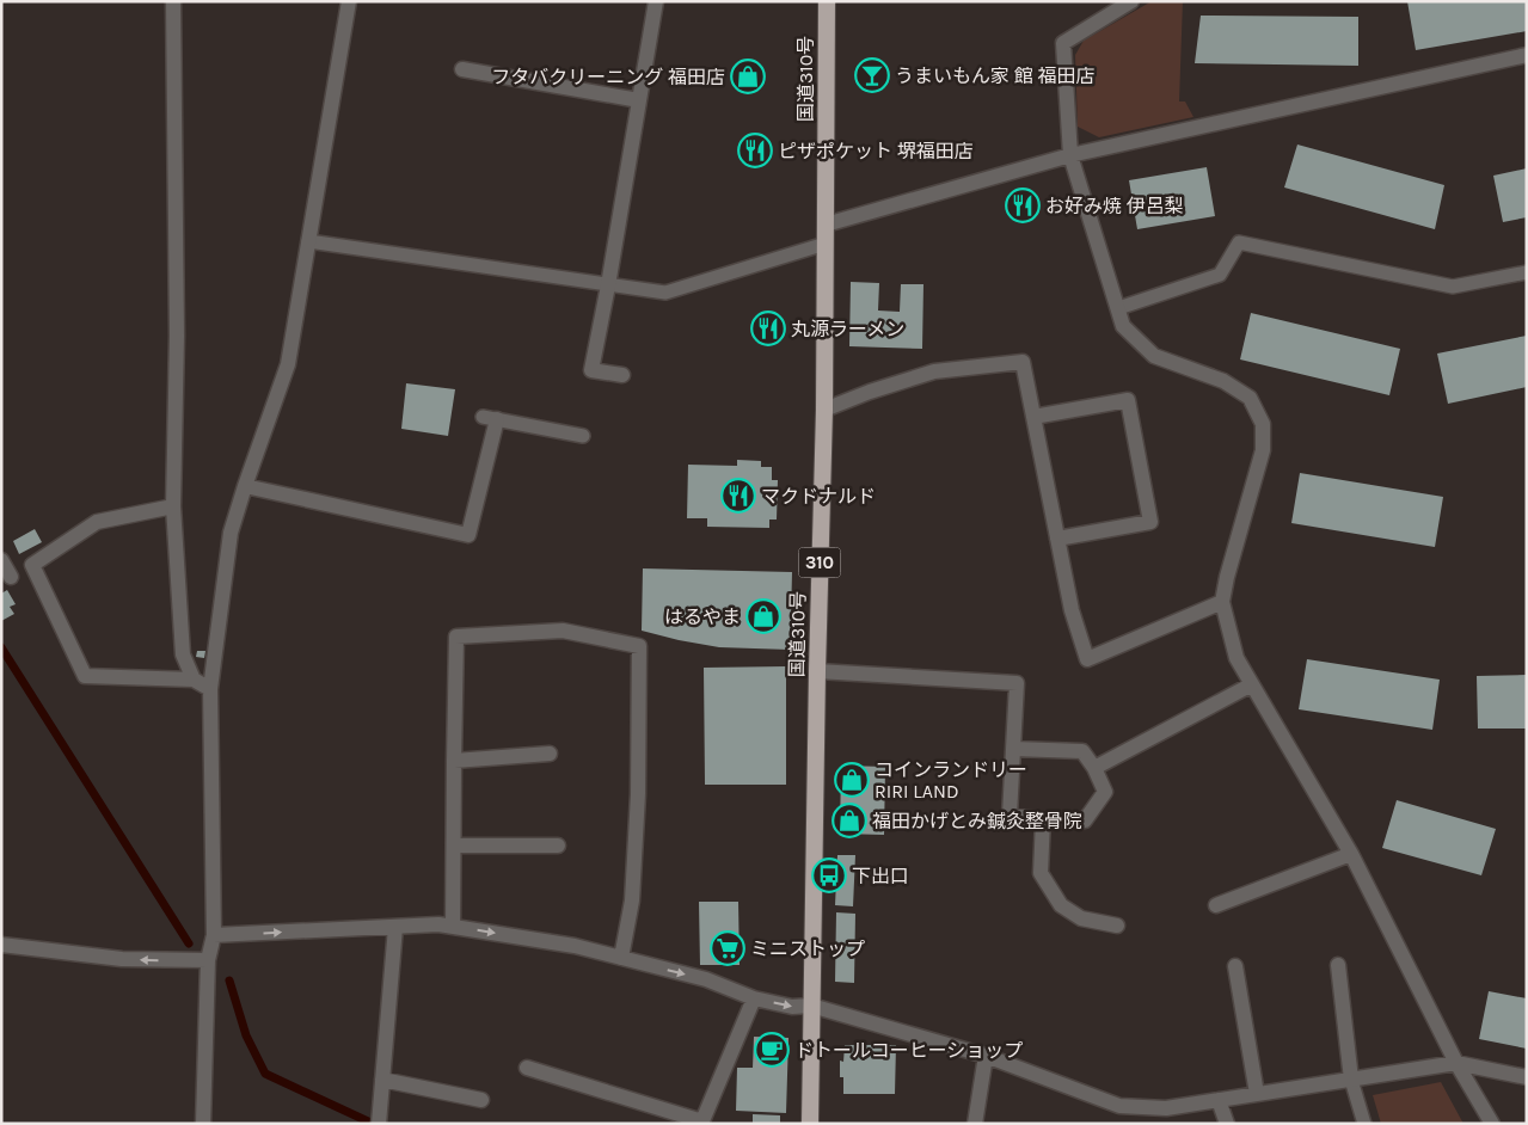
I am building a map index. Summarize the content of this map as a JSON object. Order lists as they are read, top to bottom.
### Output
{
  "streets": {
    "highway": ["国道310号", "310"]
  },
  "places": {
    "bar": ["うまいもん家 館 福田店"],
    "shop": [
      "フタバクリーニング 福田店",
      "はるやま",
      "コインランドリー RIRI LAND",
      "福田かげとみ鍼灸整骨院"
    ],
    "restaurant": [
      "ピザポケット 堺福田店",
      "お好み焼 伊呂梨",
      "丸源ラーメン",
      "マクドナルド"
    ],
    "bus stop": ["下出口"],
    "supermarket": ["ミニストップ"],
    "cafe": ["ドトールコーヒーショップ"]
  }
}
